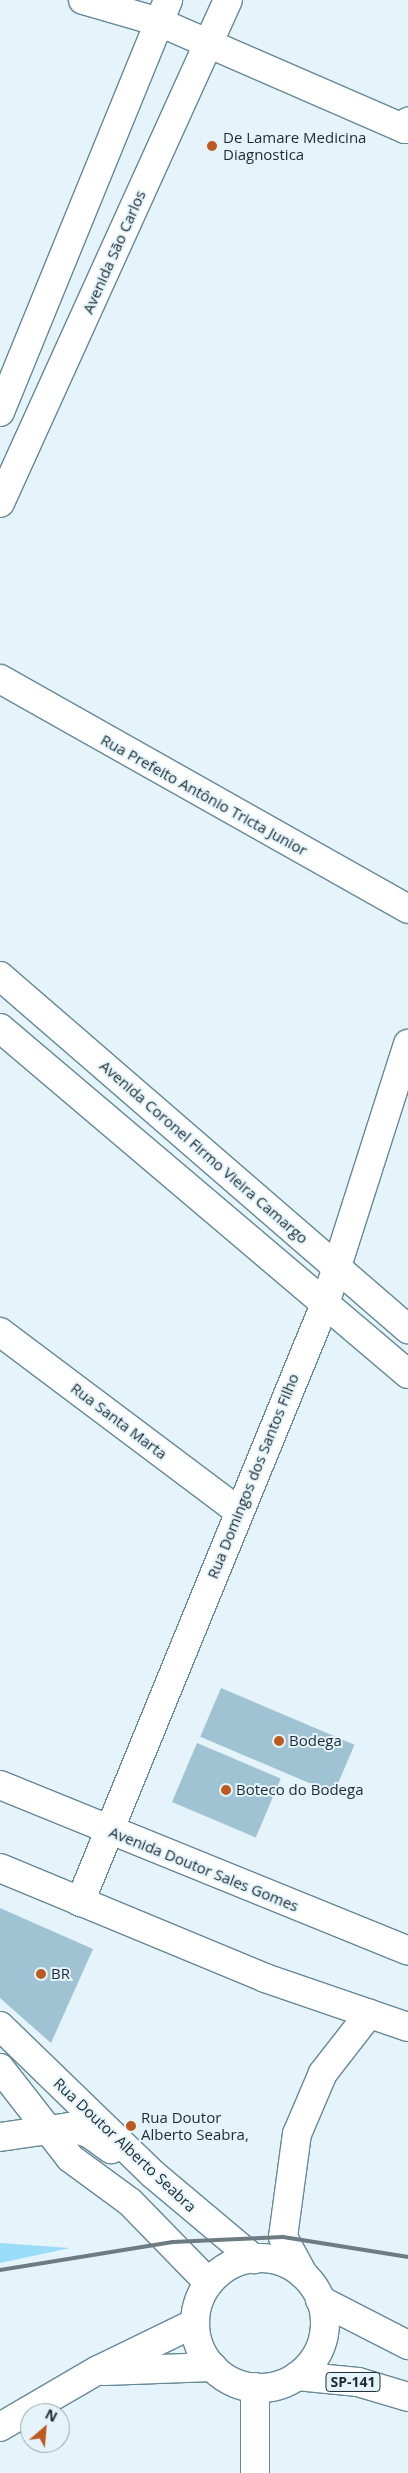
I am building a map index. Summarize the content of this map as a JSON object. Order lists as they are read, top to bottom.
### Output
{
  "streets": {
    "main road": [
      "Avenida São Carlos",
      "Rua Prefeito Antônio Tricta Junior",
      "Avenida Coronel Firmo Vieira Camargo",
      "Rua Santa Marta",
      "Rua Domingos dos Santos Filho",
      "Avenida Doutor Sales Gomes",
      "Rua Doutor Alberto Seabra",
      "SP-141"
    ]
  },
  "crossings": [
    ["Avenida Coronel Firmo Vieira Camargo", "Rua Domingos dos Santos Filho"],
    ["Rua Santa Marta", "Rua Domingos dos Santos Filho"],
    ["Rua Domingos dos Santos Filho", "Avenida Doutor Sales Gomes"],
    ["Rua Doutor Alberto Seabra", "SP-141"]
  ],
  "places": [
    "De Lamare Medicina Diagnostica",
    "Bodega",
    "Boteco do Bodega",
    "BR",
    "Rua Doutor Alberto Seabra,"
  ],
  "north": "top right"
}
